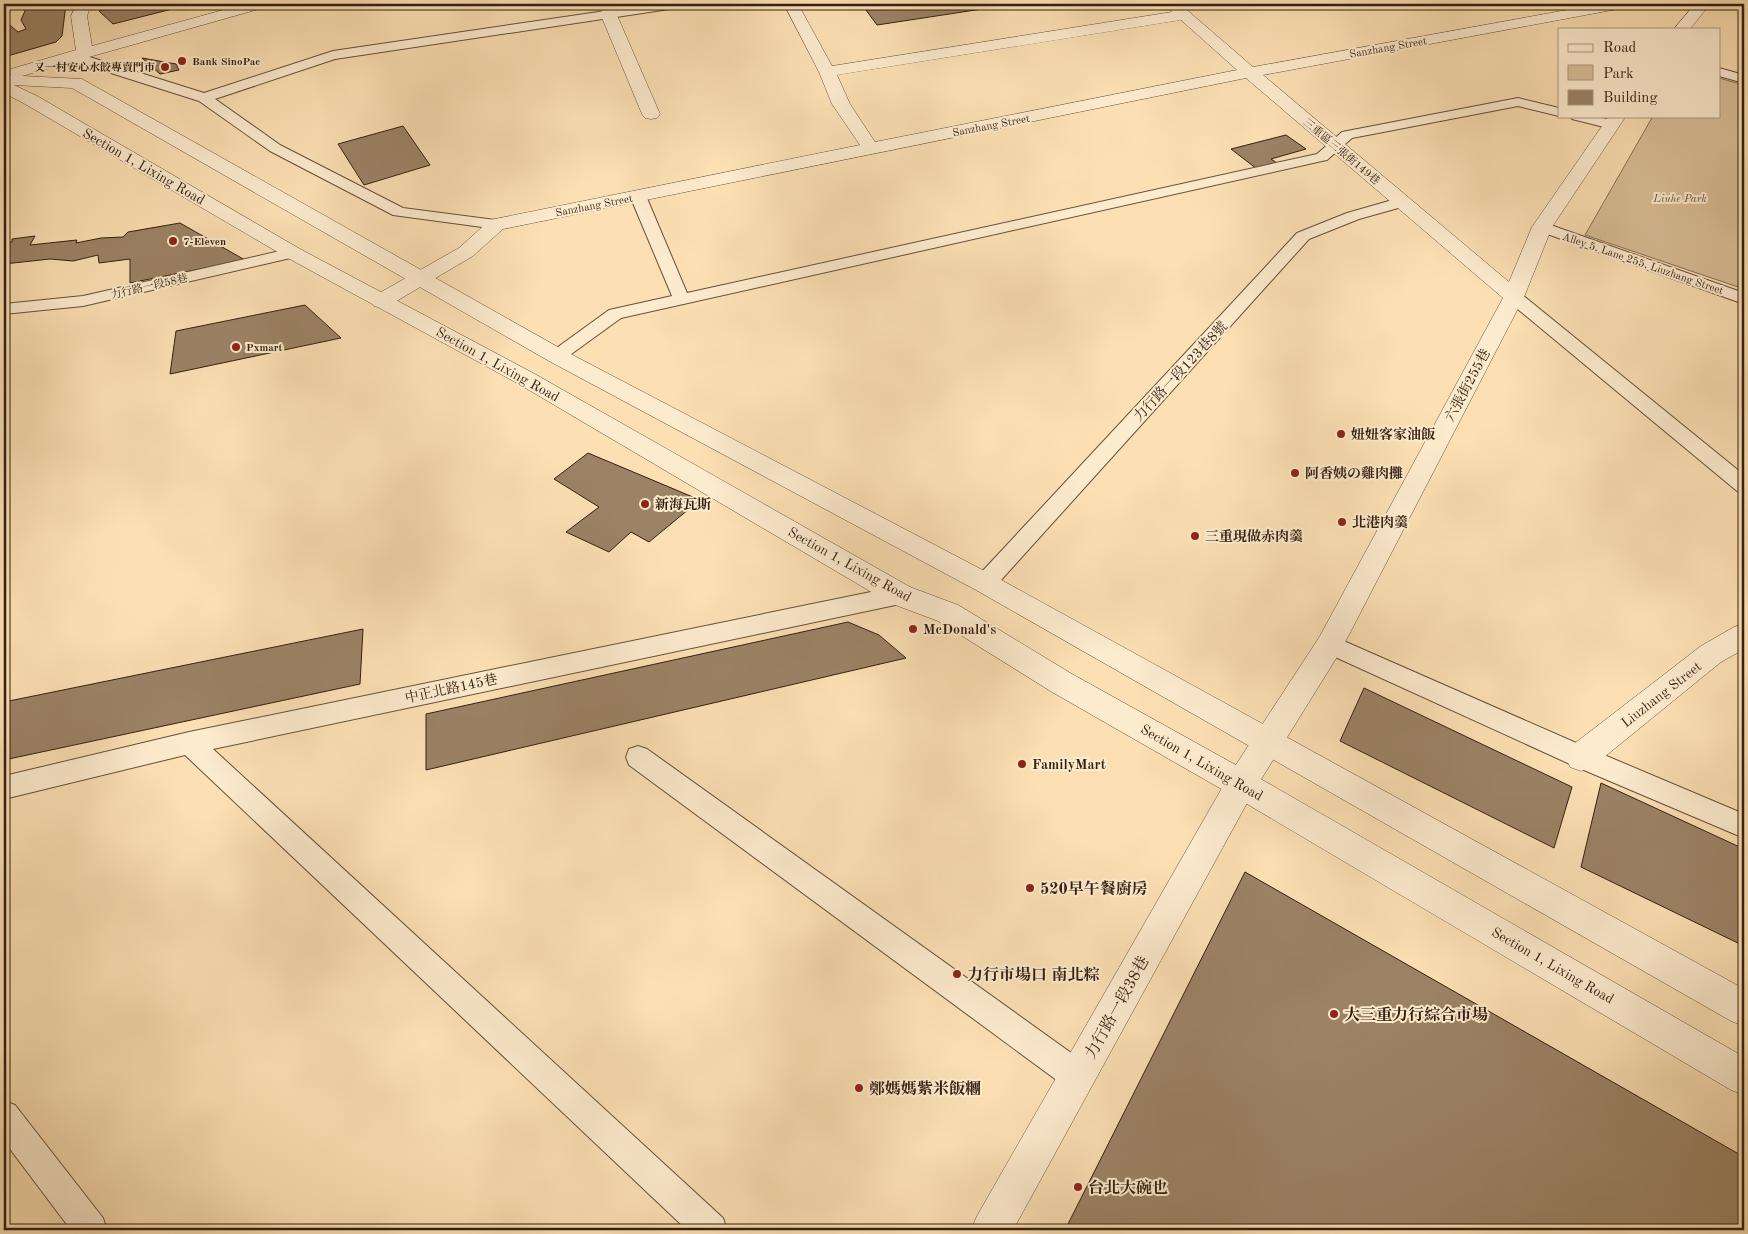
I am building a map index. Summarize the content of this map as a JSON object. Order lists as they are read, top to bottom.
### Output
{
  "streets": {
    "street": [
      "Sanzhang Street",
      "三重區三張街149巷",
      "Section 1, Lixing Road",
      "六張街255巷",
      "Liuzhang Street",
      "力行路一段38巷"
    ],
    "lane": [
      "Alley 5, Lane 255, Liuzhang Street",
      "力行路一段58巷",
      "力行路一段123巷8號",
      "中正北路145巷"
    ]
  },
  "crossings": [
    ["Sanzhang Street", "三重區三張街149巷"],
    ["三重區三張街149巷", "力行路一段123巷8號"],
    ["三重區三張街149巷", "六張街255巷"],
    ["Section 1, Lixing Road", "力行路一段58巷"],
    ["Section 1, Lixing Road", "六張街255巷"],
    ["Section 1, Lixing Road", "中正北路145巷"],
    ["Section 1, Lixing Road", "力行路一段38巷"],
    ["Alley 5, Lane 255, Liuzhang Street", "六張街255巷"],
    ["六張街255巷", "力行路一段38巷"]
  ],
  "parks": ["Liuhe Park"],
  "places": [
    "Bank SinoPac",
    "又一村安心水餃專賣門市",
    "7-Eleven",
    "Pxmart",
    "妞妞客家油飯",
    "阿香姨の雞肉攤",
    "新海瓦斯",
    "北港肉羹",
    "三重現做赤肉羹",
    "McDonald's",
    "FamilyMart",
    "520早午餐廚房",
    "力行市場口 南北粽",
    "大三重力行綜合市場",
    "鄭媽媽紫米飯糰",
    "台北大碗也"
  ],
  "legend": ["Road", "Park", "Building"]
}
